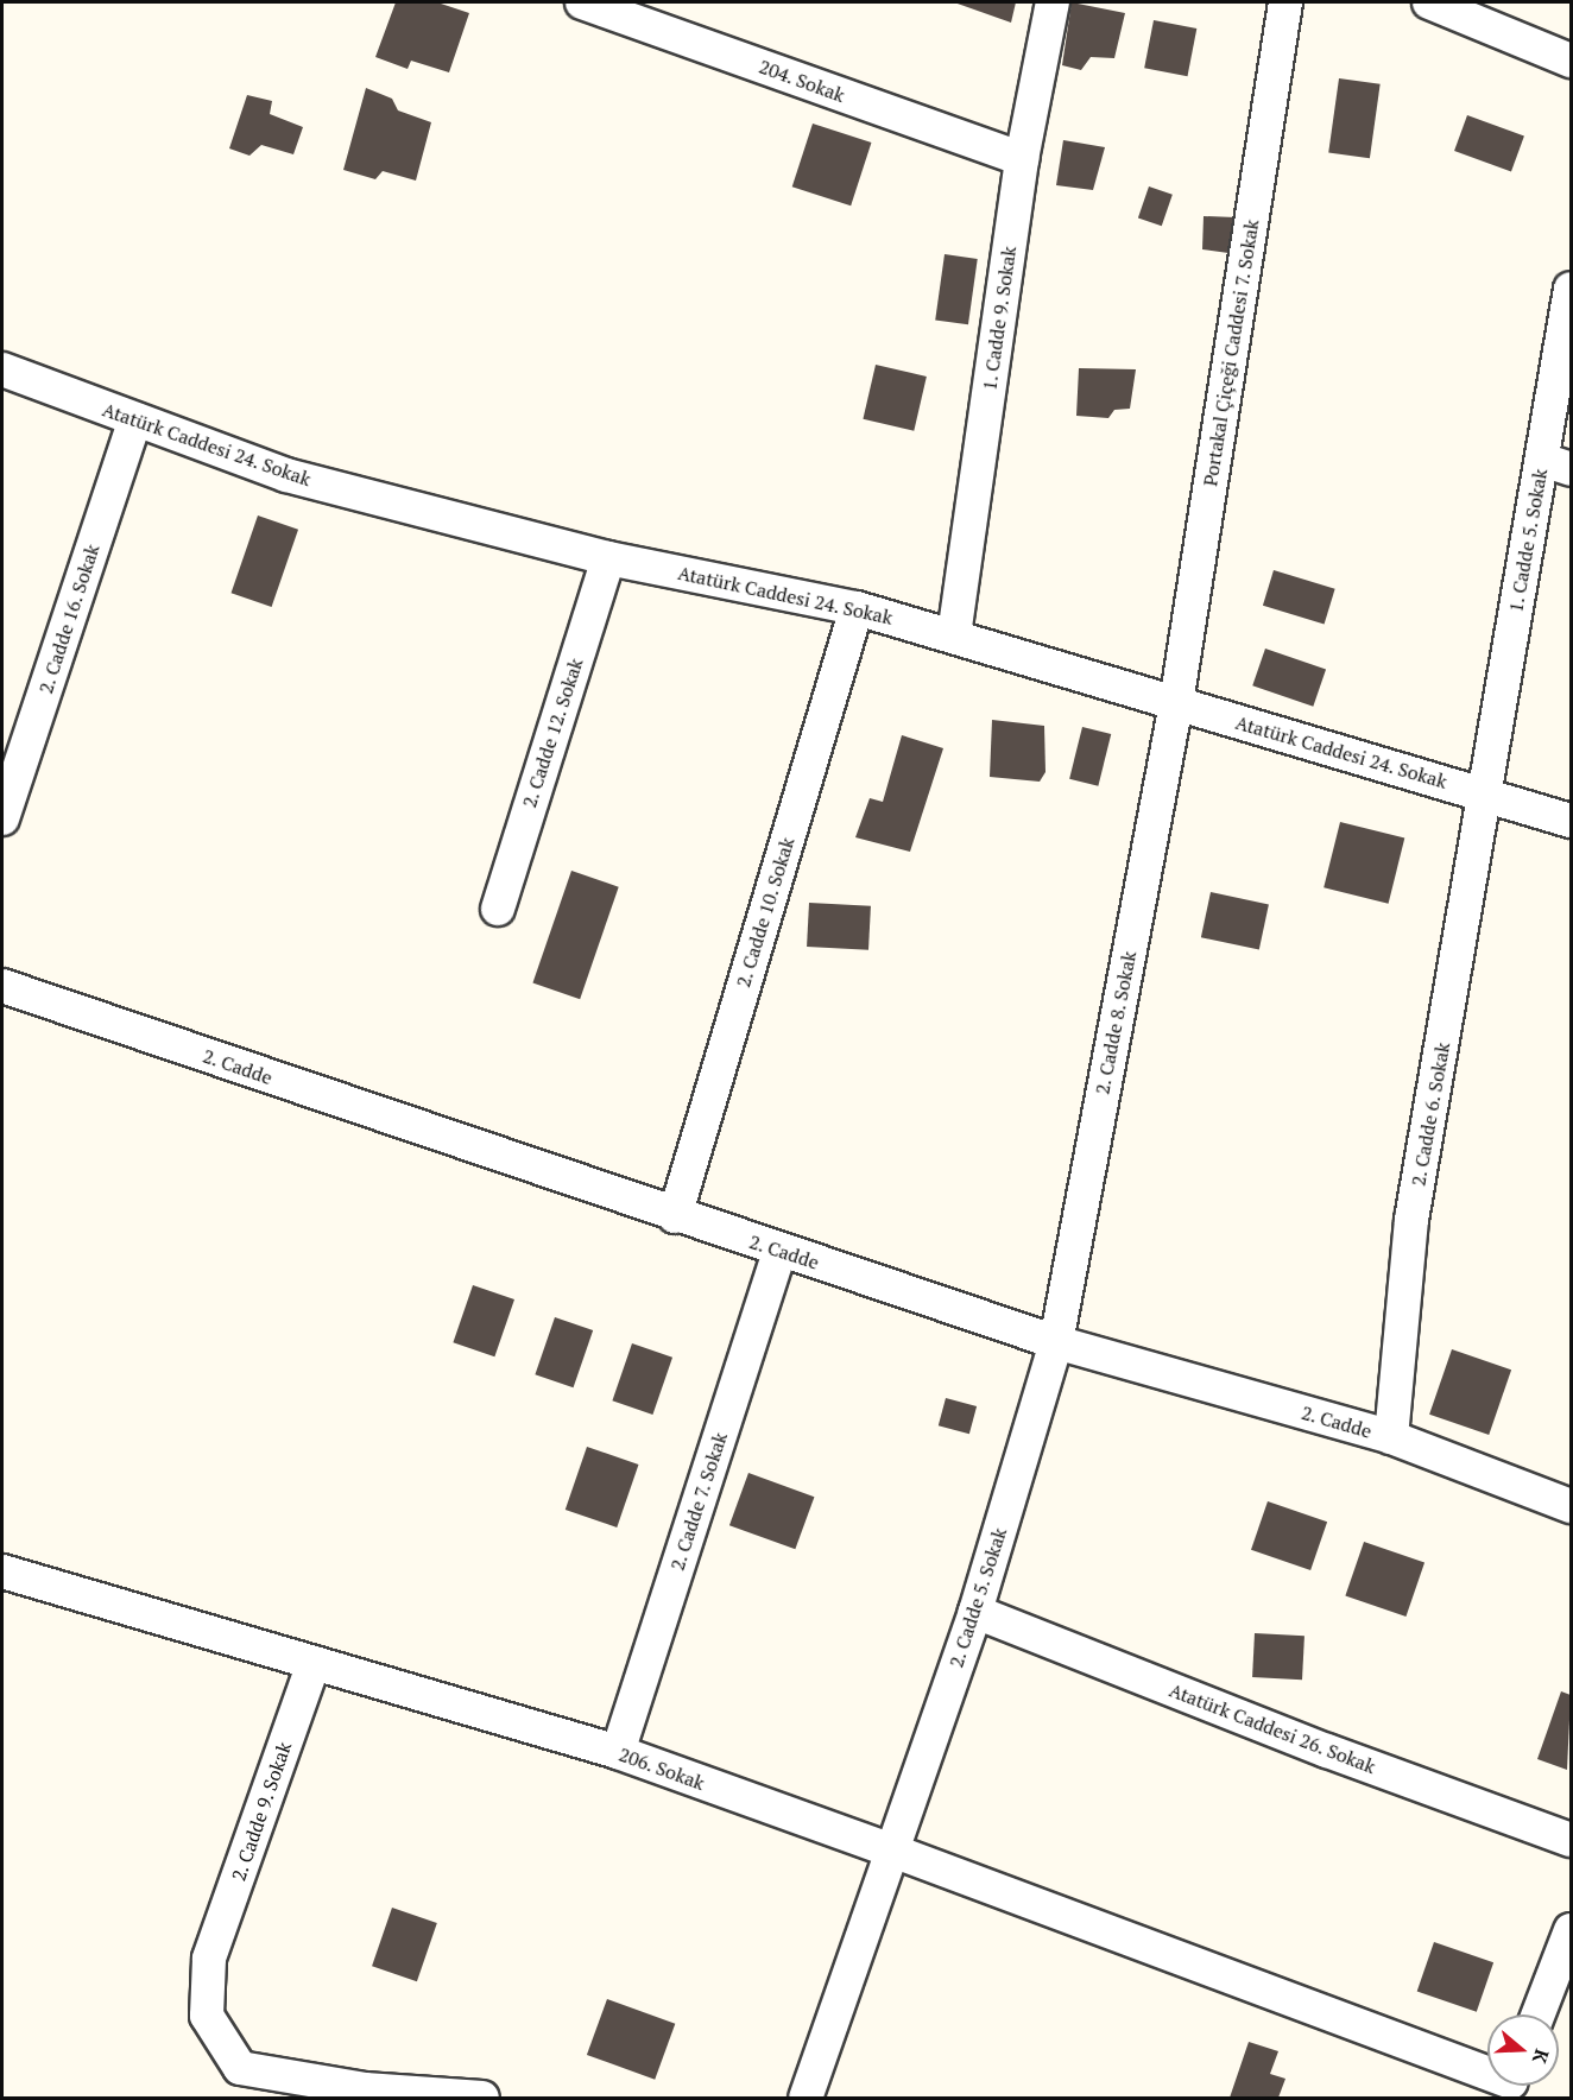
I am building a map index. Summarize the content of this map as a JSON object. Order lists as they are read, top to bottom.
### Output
{
  "streets": {
    "street": [
      "204. Sokak",
      "1. Cadde 9. Sokak",
      "Portakal Çiçeği Caddesi 7. Sokak",
      "Atatürk Caddesi 24. Sokak",
      "1. Cadde 5. Sokak",
      "2. Cadde 16. Sokak",
      "2. Cadde 12. Sokak",
      "2. Cadde 10. Sokak",
      "2. Cadde 8. Sokak",
      "2. Cadde",
      "2. Cadde 6. Sokak",
      "2. Cadde 7. Sokak",
      "2. Cadde 5. Sokak",
      "Atatürk Caddesi 26. Sokak",
      "206. Sokak",
      "2. Cadde 9. Sokak"
    ]
  },
  "crossings": [
    ["204. Sokak", "1. Cadde 9. Sokak"],
    ["1. Cadde 9. Sokak", "Atatürk Caddesi 24. Sokak"],
    ["Portakal Çiçeği Caddesi 7. Sokak", "Atatürk Caddesi 24. Sokak"],
    ["Portakal Çiçeği Caddesi 7. Sokak", "2. Cadde 8. Sokak"],
    ["Atatürk Caddesi 24. Sokak", "1. Cadde 5. Sokak"],
    ["Atatürk Caddesi 24. Sokak", "2. Cadde 16. Sokak"],
    ["Atatürk Caddesi 24. Sokak", "2. Cadde 12. Sokak"],
    ["Atatürk Caddesi 24. Sokak", "2. Cadde 10. Sokak"],
    ["Atatürk Caddesi 24. Sokak", "2. Cadde 8. Sokak"],
    ["Atatürk Caddesi 24. Sokak", "2. Cadde 6. Sokak"],
    ["1. Cadde 5. Sokak", "2. Cadde 6. Sokak"],
    ["2. Cadde 10. Sokak", "2. Cadde"],
    ["2. Cadde 8. Sokak", "2. Cadde"],
    ["2. Cadde 8. Sokak", "2. Cadde 5. Sokak"],
    ["2. Cadde", "2. Cadde 6. Sokak"],
    ["2. Cadde", "2. Cadde 7. Sokak"],
    ["2. Cadde", "2. Cadde 5. Sokak"],
    ["2. Cadde 7. Sokak", "206. Sokak"],
    ["2. Cadde 5. Sokak", "Atatürk Caddesi 26. Sokak"],
    ["2. Cadde 5. Sokak", "206. Sokak"],
    ["206. Sokak", "2. Cadde 9. Sokak"]
  ],
  "north": "right"
}
